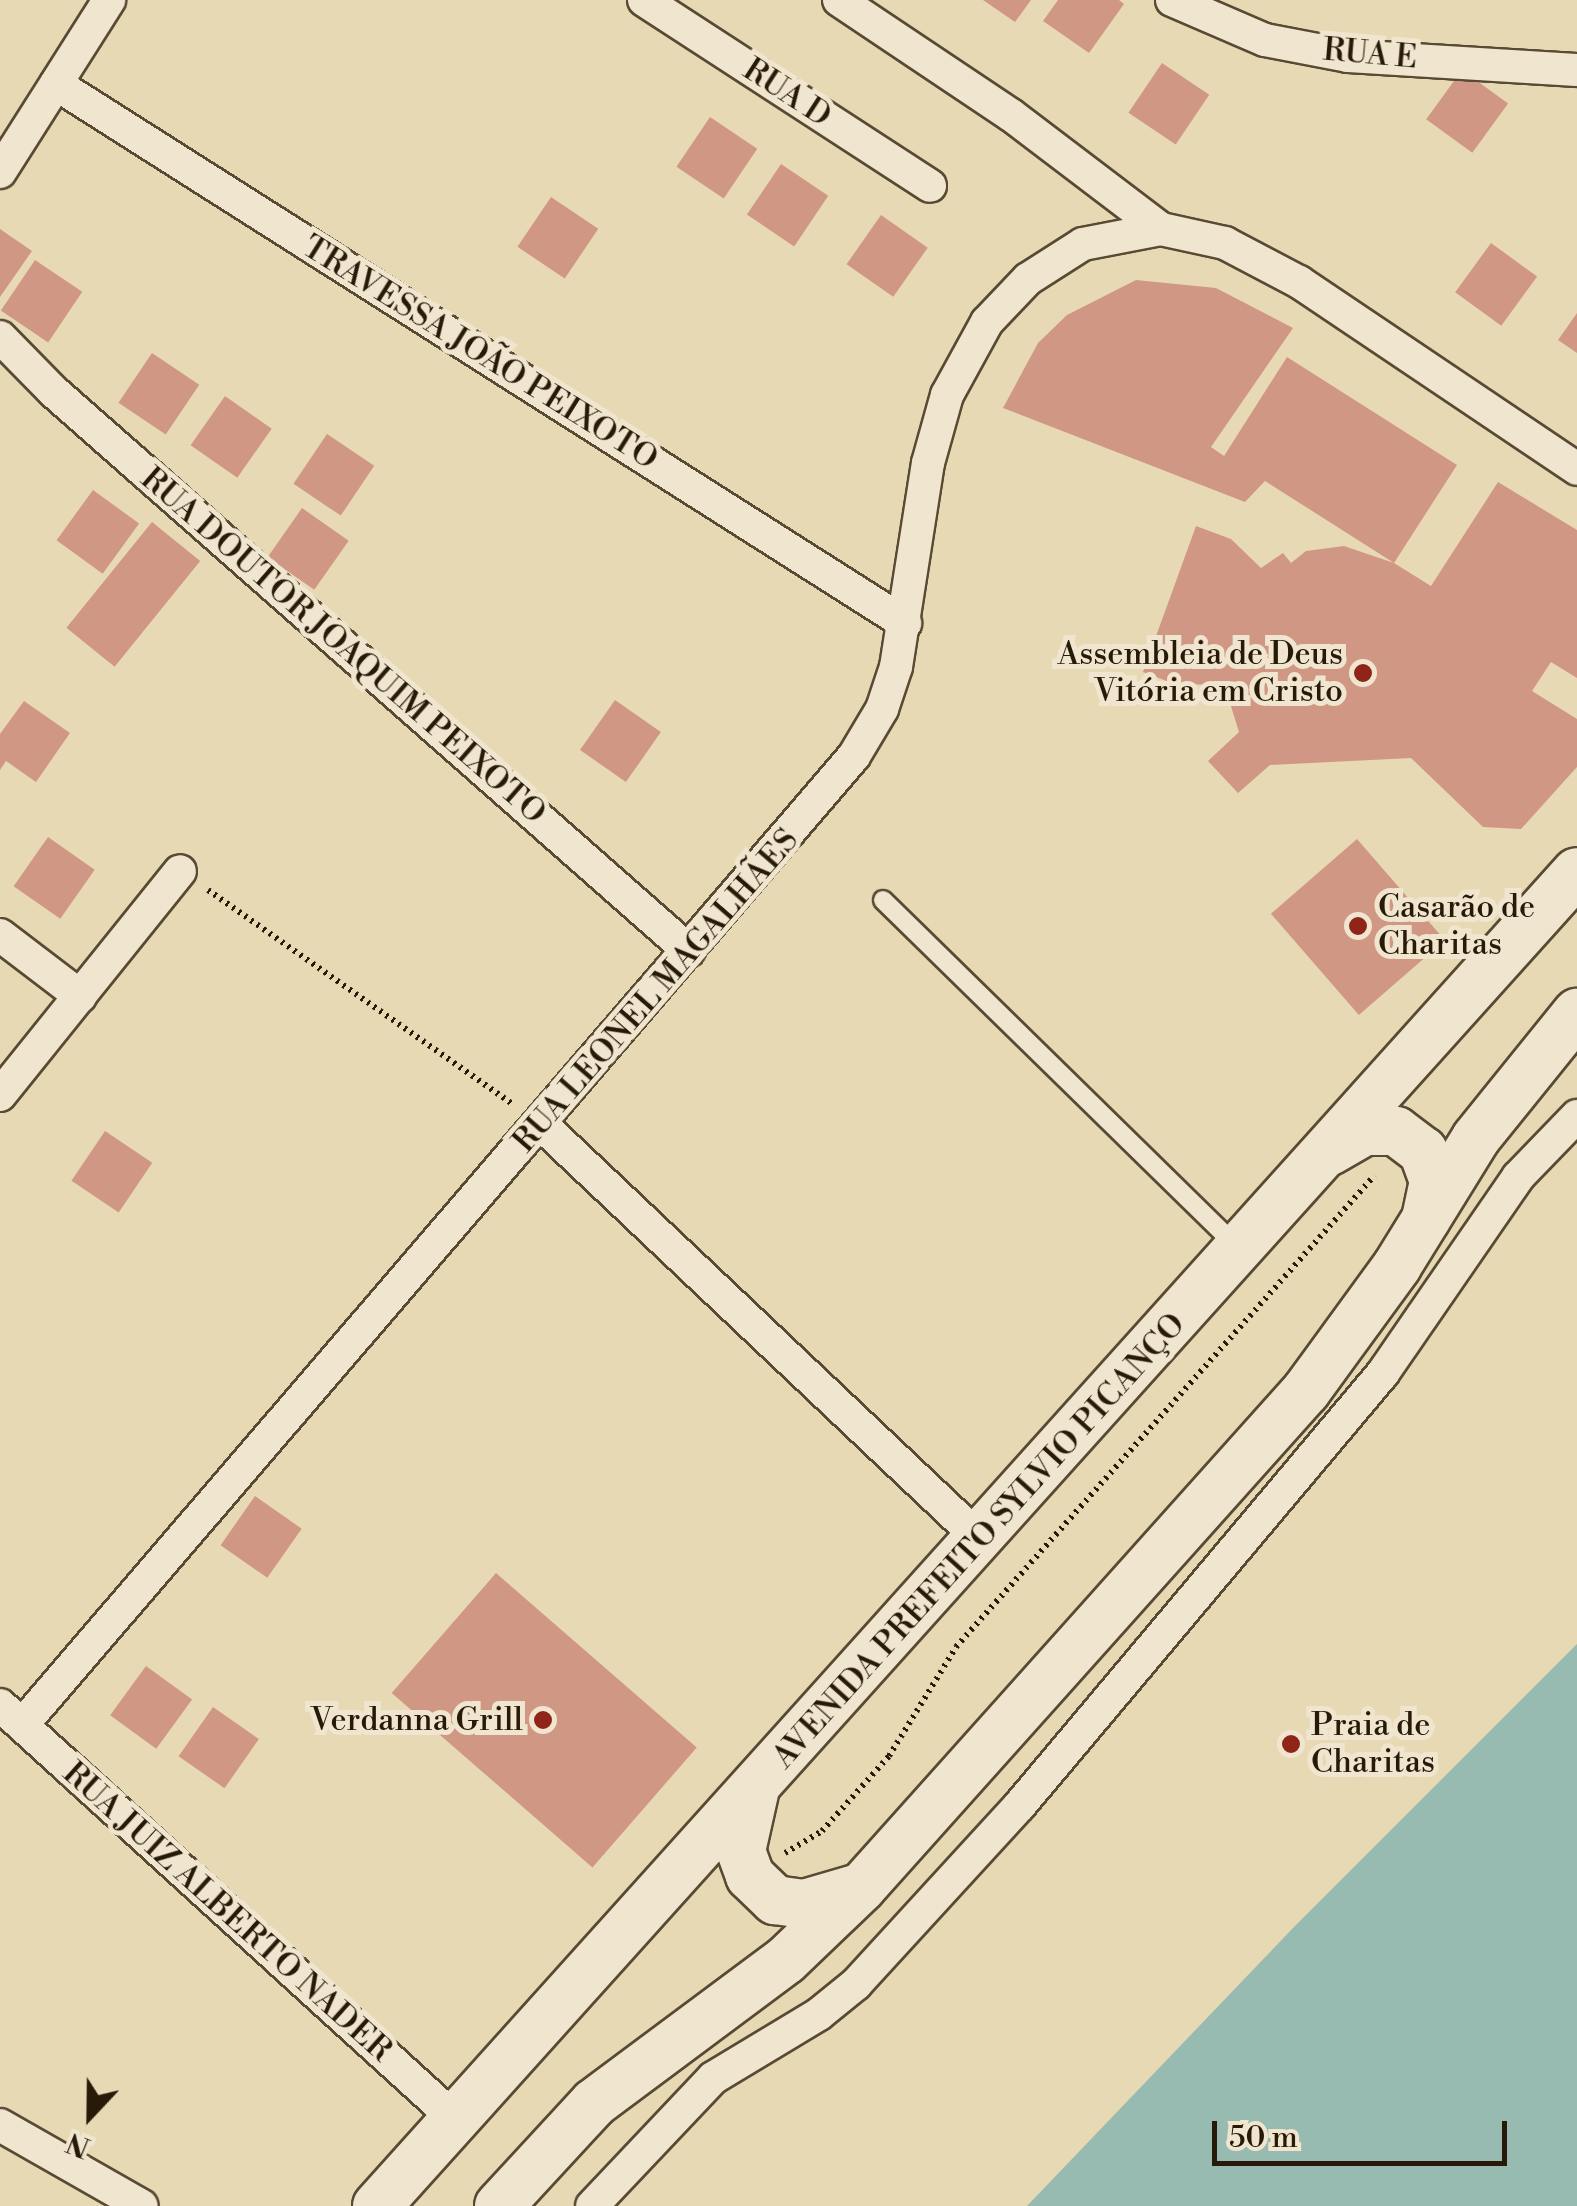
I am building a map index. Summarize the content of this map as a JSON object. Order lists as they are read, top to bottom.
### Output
{
  "streets": {
    "main road": ["AVENIDA PREFEITO SYLVIO PICANÇO"],
    "street": [
      "RUA E",
      "RUA D",
      "TRAVESSA JOÃO PEIXOTO",
      "RUA DOUTOR JOAQUIM PEIXOTO",
      "RUA LEONEL MAGALHÃES",
      "RUA JUIZ ALBERTO NADER"
    ]
  },
  "crossings": [
    ["TRAVESSA JOÃO PEIXOTO", "RUA LEONEL MAGALHÃES"],
    ["RUA DOUTOR JOAQUIM PEIXOTO", "RUA LEONEL MAGALHÃES"],
    ["RUA LEONEL MAGALHÃES", "RUA JUIZ ALBERTO NADER"],
    ["AVENIDA PREFEITO SYLVIO PICANÇO", "RUA JUIZ ALBERTO NADER"]
  ],
  "places": [
    "Assembleia de Deus Vitória em Cristo",
    "Casarão de Charitas",
    "Verdanna Grill",
    "Praia de Charitas"
  ],
  "scale_bar": "50 m",
  "north": "bottom"
}
